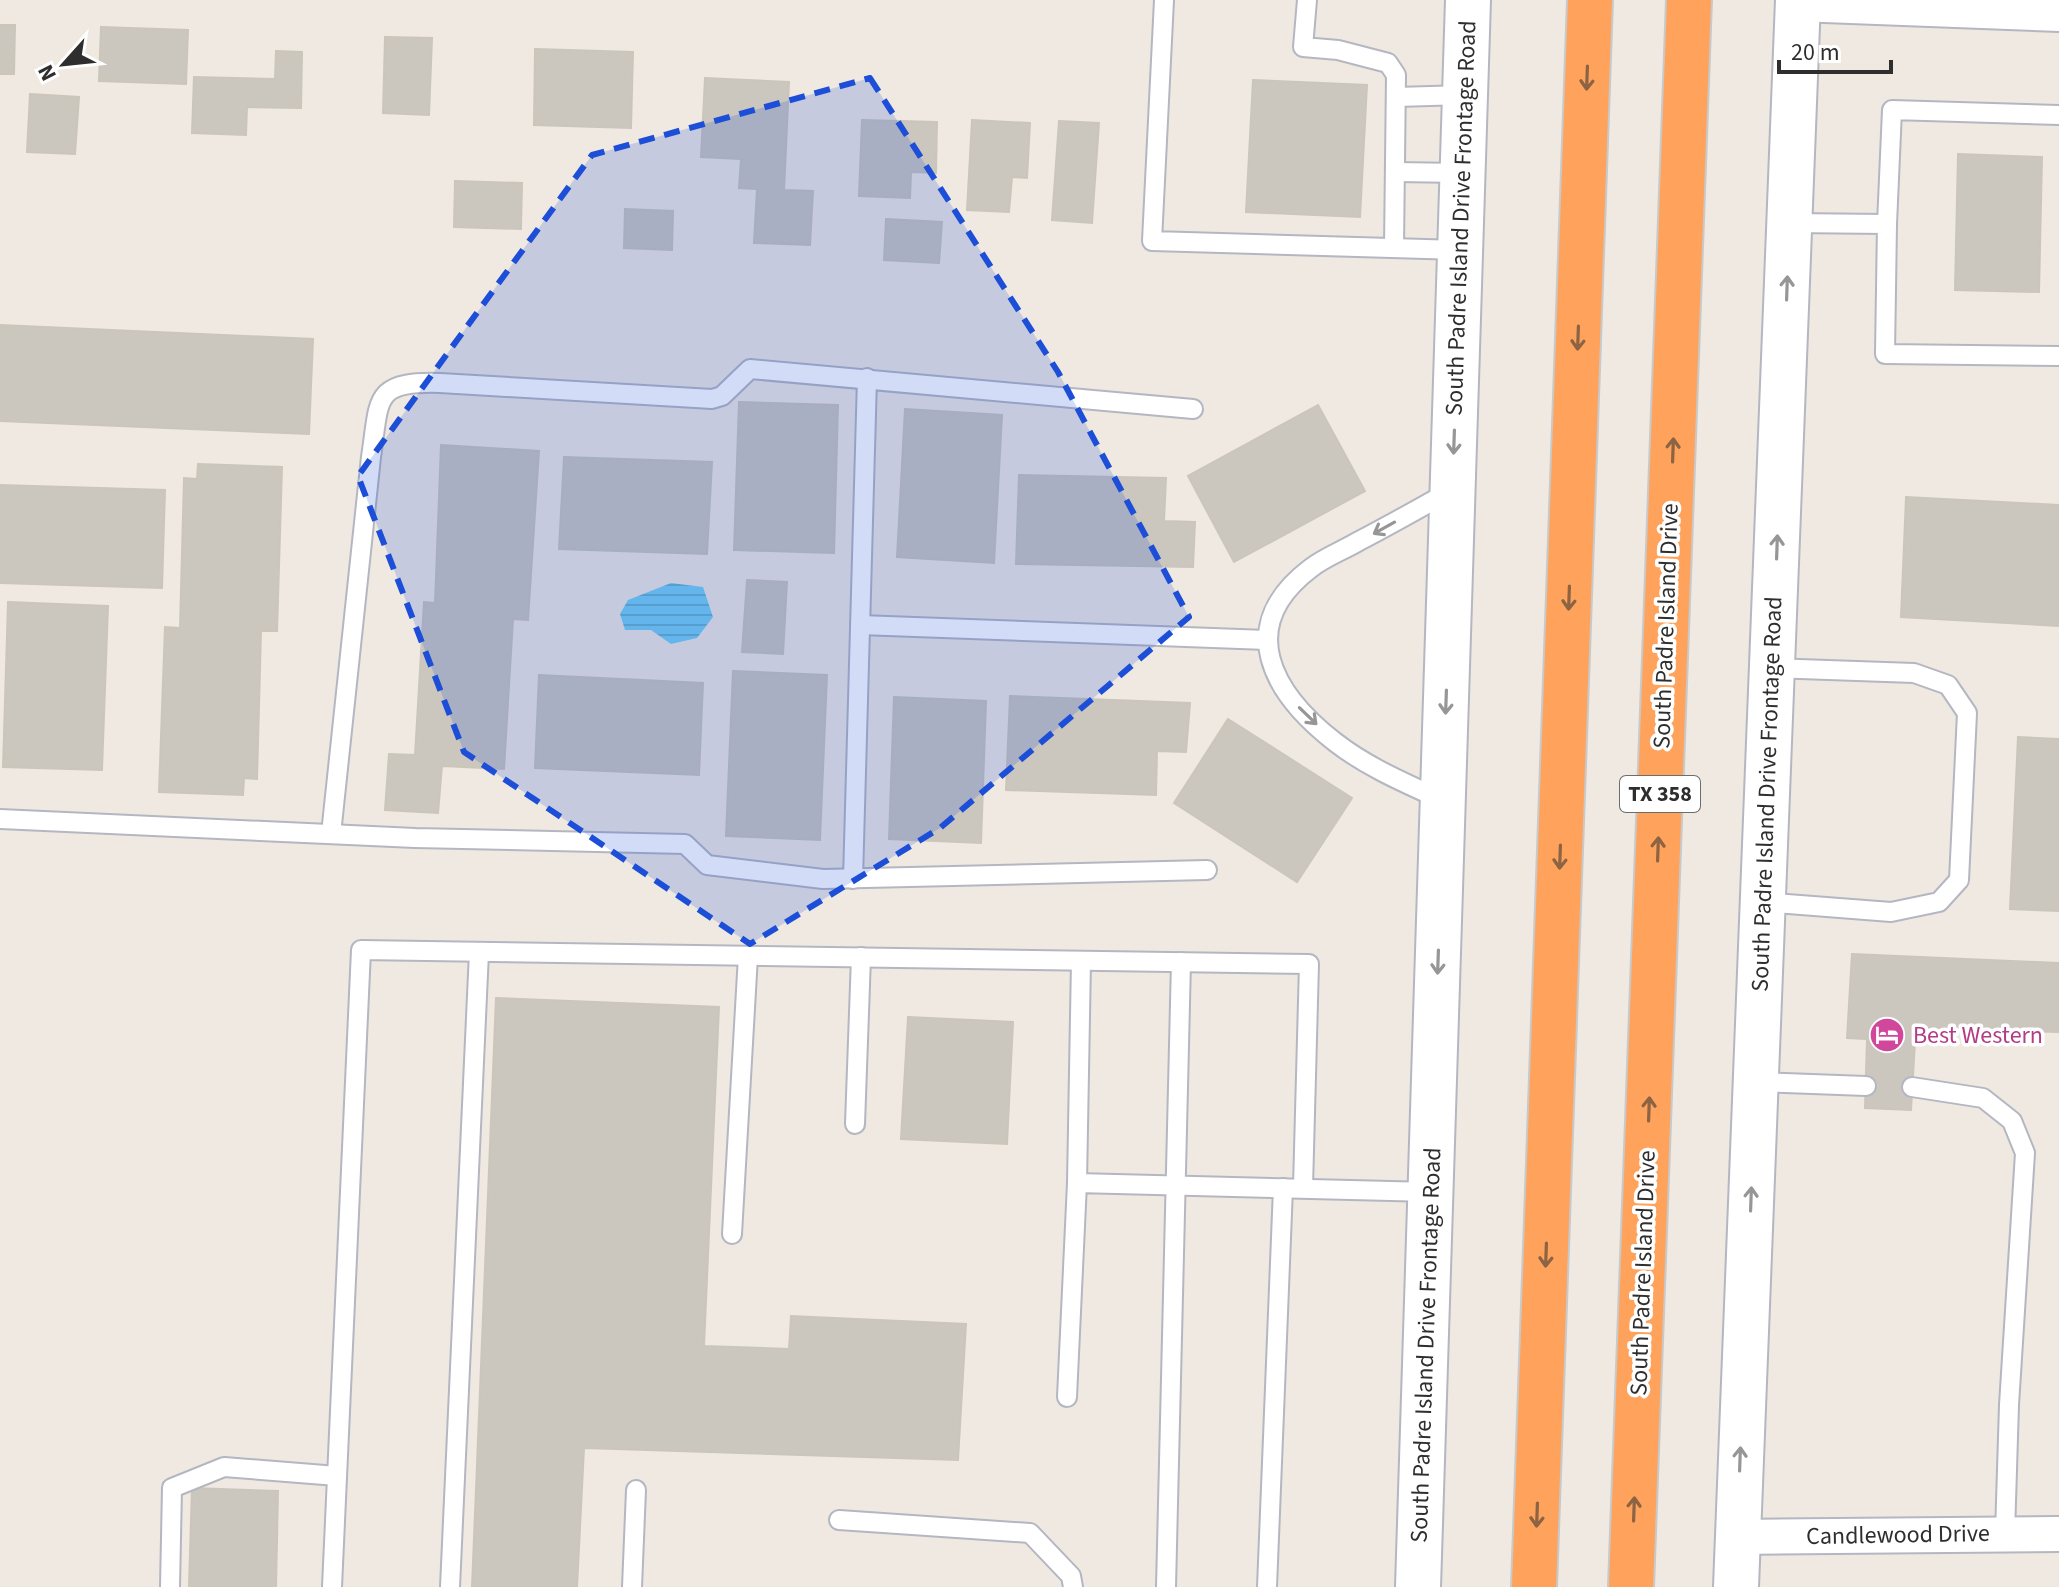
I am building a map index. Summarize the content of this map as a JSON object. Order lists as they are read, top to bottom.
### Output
{
  "streets": {
    "highway": ["South Padre Island Drive", "TX 358"],
    "main road": ["South Padre Island Drive Frontage Road"],
    "street": ["Candlewood Drive"]
  },
  "crossings": [
    ["South Padre Island Drive Frontage Road", "Candlewood Drive"]
  ],
  "places": {
    "hotel": ["Best Western"]
  },
  "scale_bar": "20 m",
  "north": "bottom left"
}
